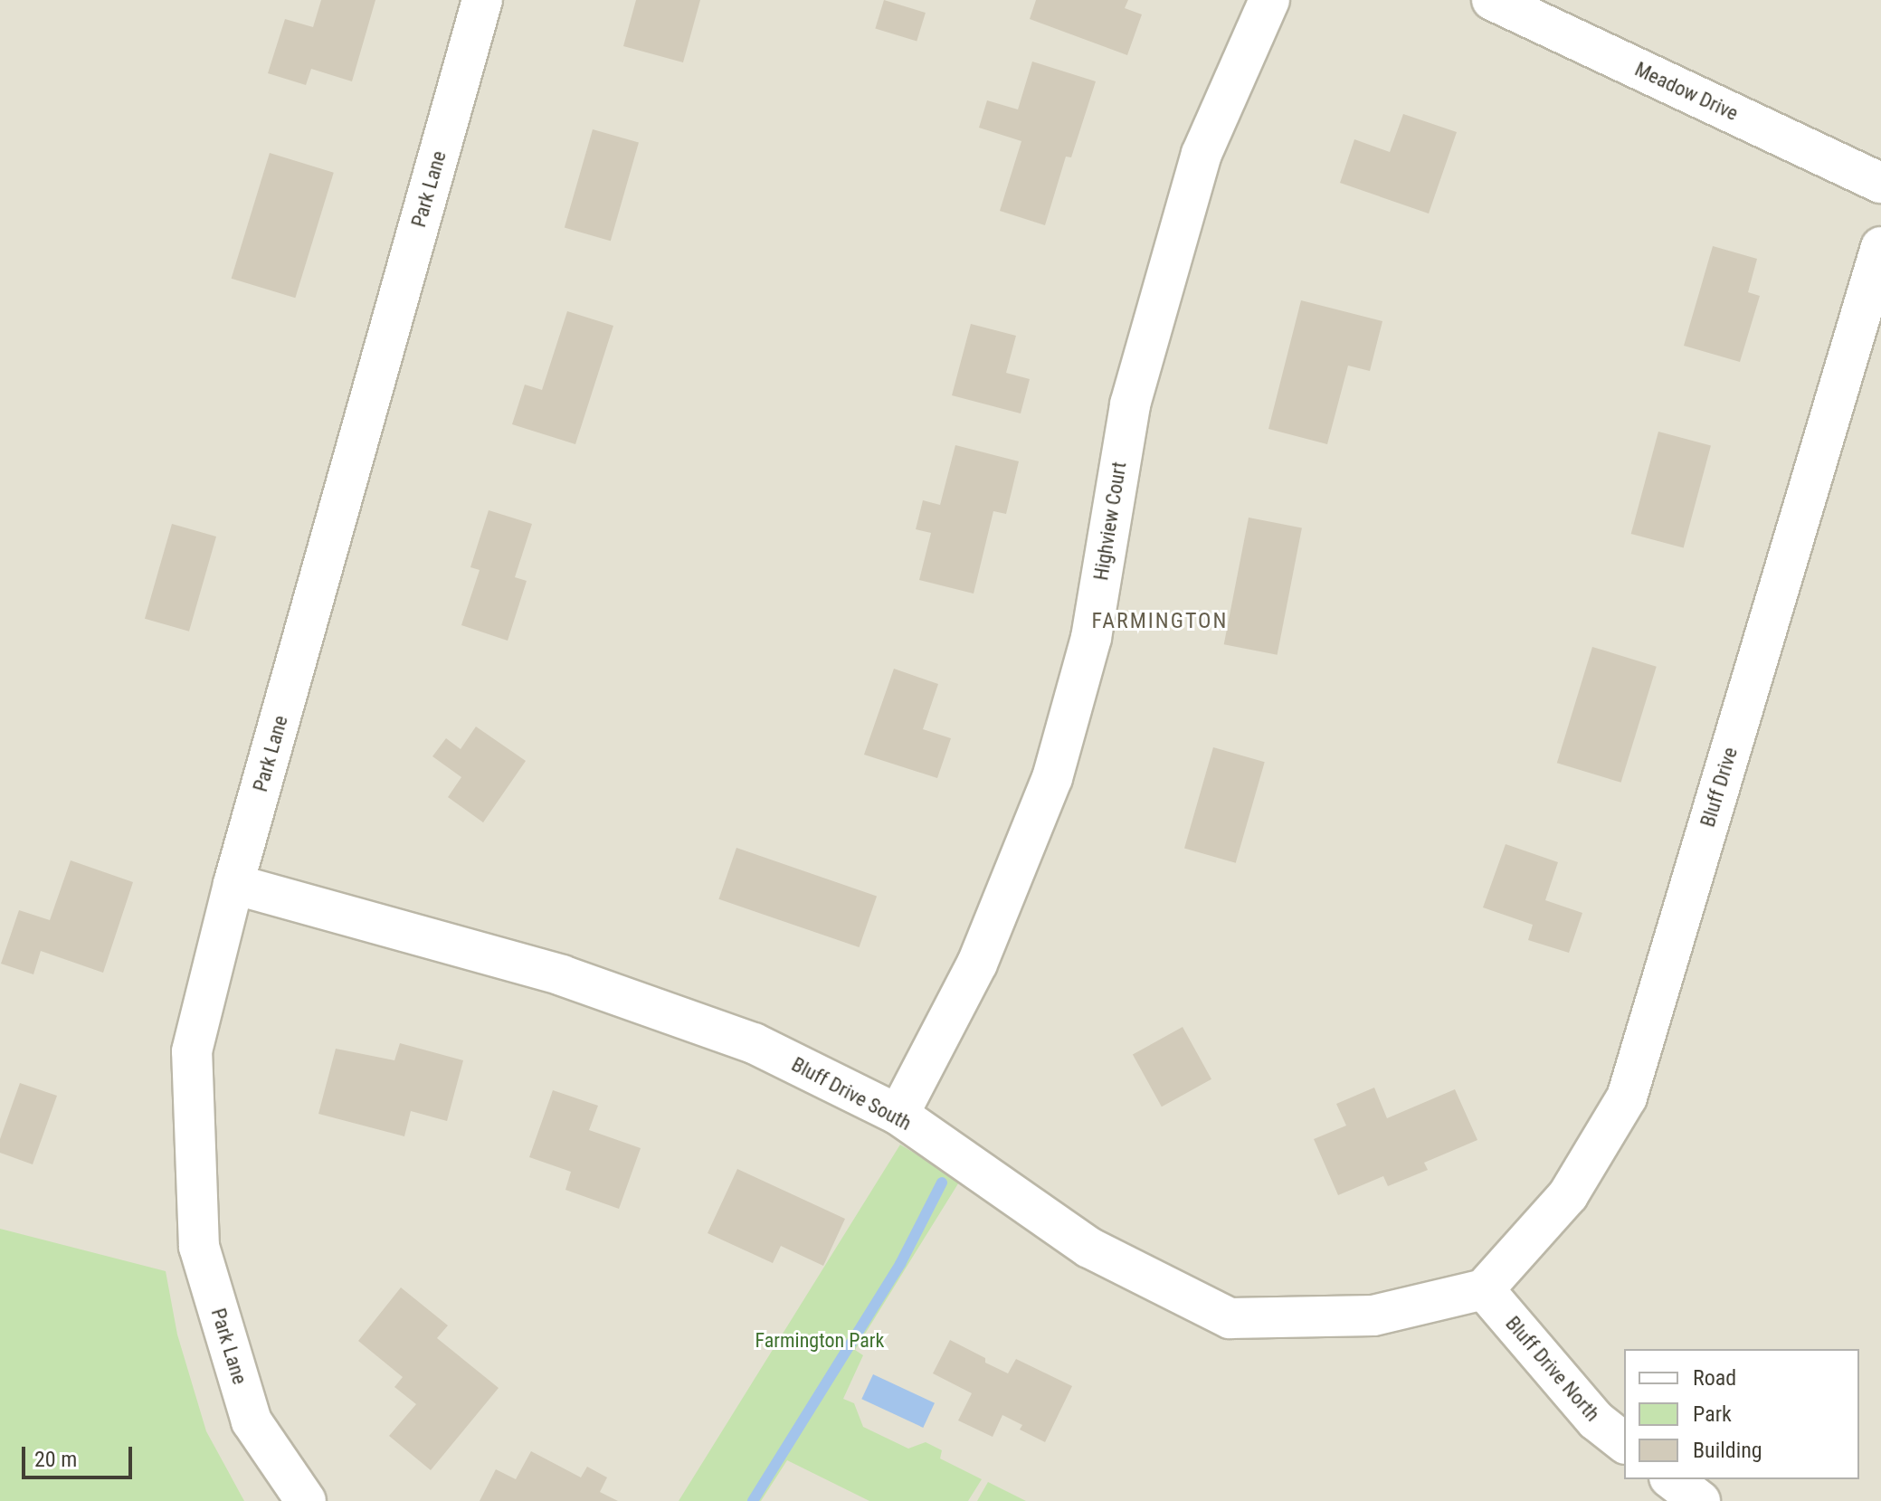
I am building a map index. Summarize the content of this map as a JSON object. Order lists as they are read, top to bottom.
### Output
{
  "streets": {
    "street": [
      "Meadow Drive",
      "Park Lane",
      "Highview Court",
      "Bluff Drive",
      "Bluff Drive South",
      "Bluff Drive North"
    ]
  },
  "crossings": [
    ["Park Lane", "Bluff Drive South"],
    ["Highview Court", "Bluff Drive South"],
    ["Bluff Drive", "Bluff Drive South"],
    ["Bluff Drive", "Bluff Drive North"],
    ["Bluff Drive South", "Bluff Drive North"]
  ],
  "districts": ["FARMINGTON"],
  "parks": ["Farmington Park"],
  "legend": ["Road", "Park", "Building"],
  "scale_bar": "20 m"
}
